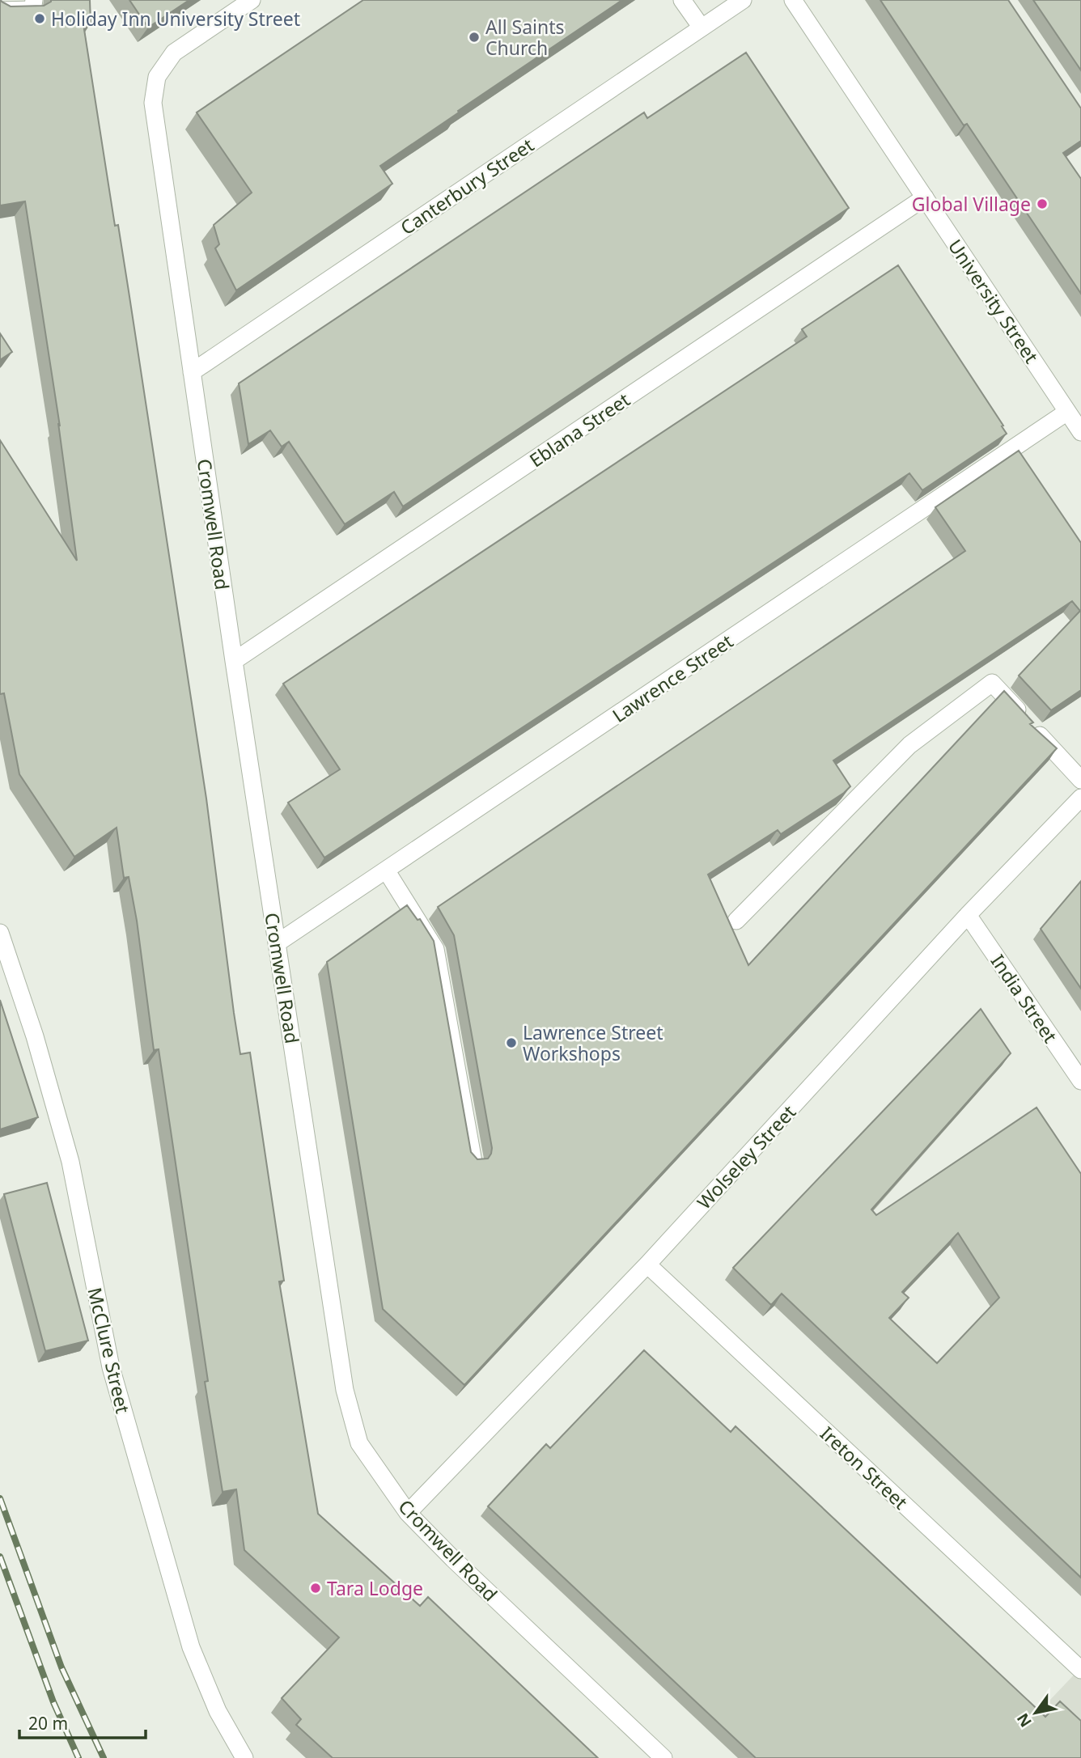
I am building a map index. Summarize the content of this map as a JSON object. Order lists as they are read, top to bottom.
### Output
{
  "streets": {
    "street": [
      "Canterbury Street",
      "University Street",
      "Eblana Street",
      "Cromwell Road",
      "Lawrence Street",
      "India Street",
      "Wolseley Street",
      "McClure Street",
      "Ireton Street"
    ]
  },
  "crossings": [
    ["Canterbury Street", "Cromwell Road"],
    ["University Street", "Eblana Street"],
    ["University Street", "Lawrence Street"],
    ["Eblana Street", "Cromwell Road"],
    ["Cromwell Road", "Lawrence Street"],
    ["Cromwell Road", "Wolseley Street"],
    ["India Street", "Wolseley Street"],
    ["Wolseley Street", "Ireton Street"]
  ],
  "places": [
    "Holiday Inn University Street",
    "All Saints Church",
    "Global Village",
    "Lawrence Street Workshops",
    "Tara Lodge"
  ],
  "scale_bar": "20 m",
  "north": "bottom left"
}
